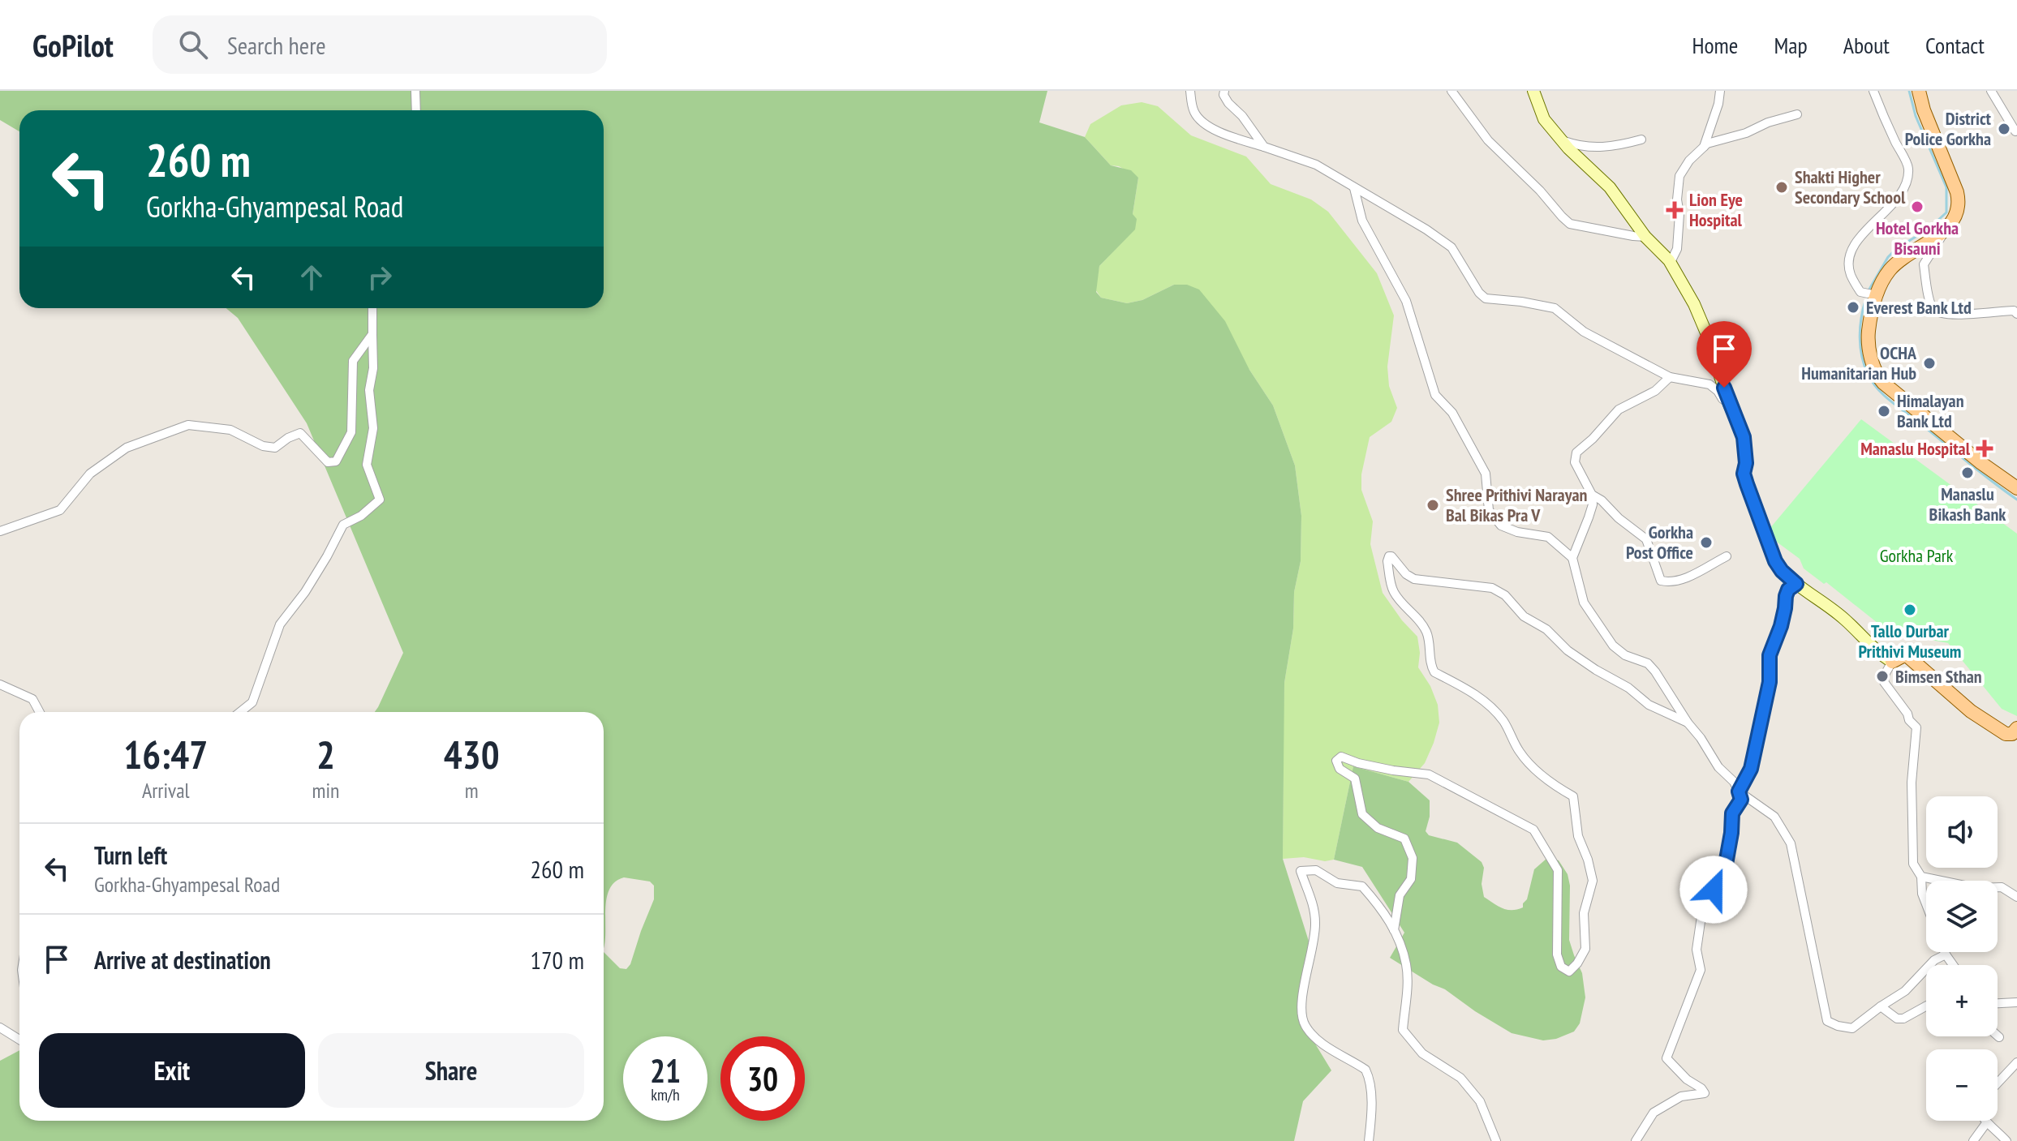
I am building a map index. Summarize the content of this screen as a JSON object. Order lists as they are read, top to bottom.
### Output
{
  "parks": ["Gorkha Park"],
  "places": {
    "other": [
      "District Police Gorkha",
      "Shakti Higher Secondary School",
      "Hotel Gorkha Bisauni",
      "Everest Bank Ltd",
      "OCHA Humanitarian Hub",
      "Himalayan Bank Ltd",
      "Manaslu Bikash Bank",
      "Shree Prithivi Narayan Bal Bikas Pra V",
      "Gorkha Post Office",
      "Tallo Durbar Prithivi Museum",
      "Bimsen Sthan"
    ],
    "health": ["Lion Eye Hospital", "Manaslu Hospital"]
  },
  "page": {
    "header": "GoPilot",
    "search": "Search here",
    "nav": [
      "Home",
      "Map",
      "About",
      "Contact"
    ],
    "turn": ["260 m", "Gorkha-Ghyampesal Road"],
    "eta": [
      "16:47",
      "Arrival",
      "2",
      "min",
      "430",
      "m"
    ],
    "map_buttons": ["+", "−"],
    "list": [
      {
        "name": "Turn left",
        "note": "Gorkha-Ghyampesal Road",
        "value": "260 m"
      },
      {
        "name": "Arrive at destination",
        "value": "170 m"
      }
    ],
    "buttons": ["Exit", "Share"],
    "speed": "21 km/h",
    "limit": "30"
  }
}
